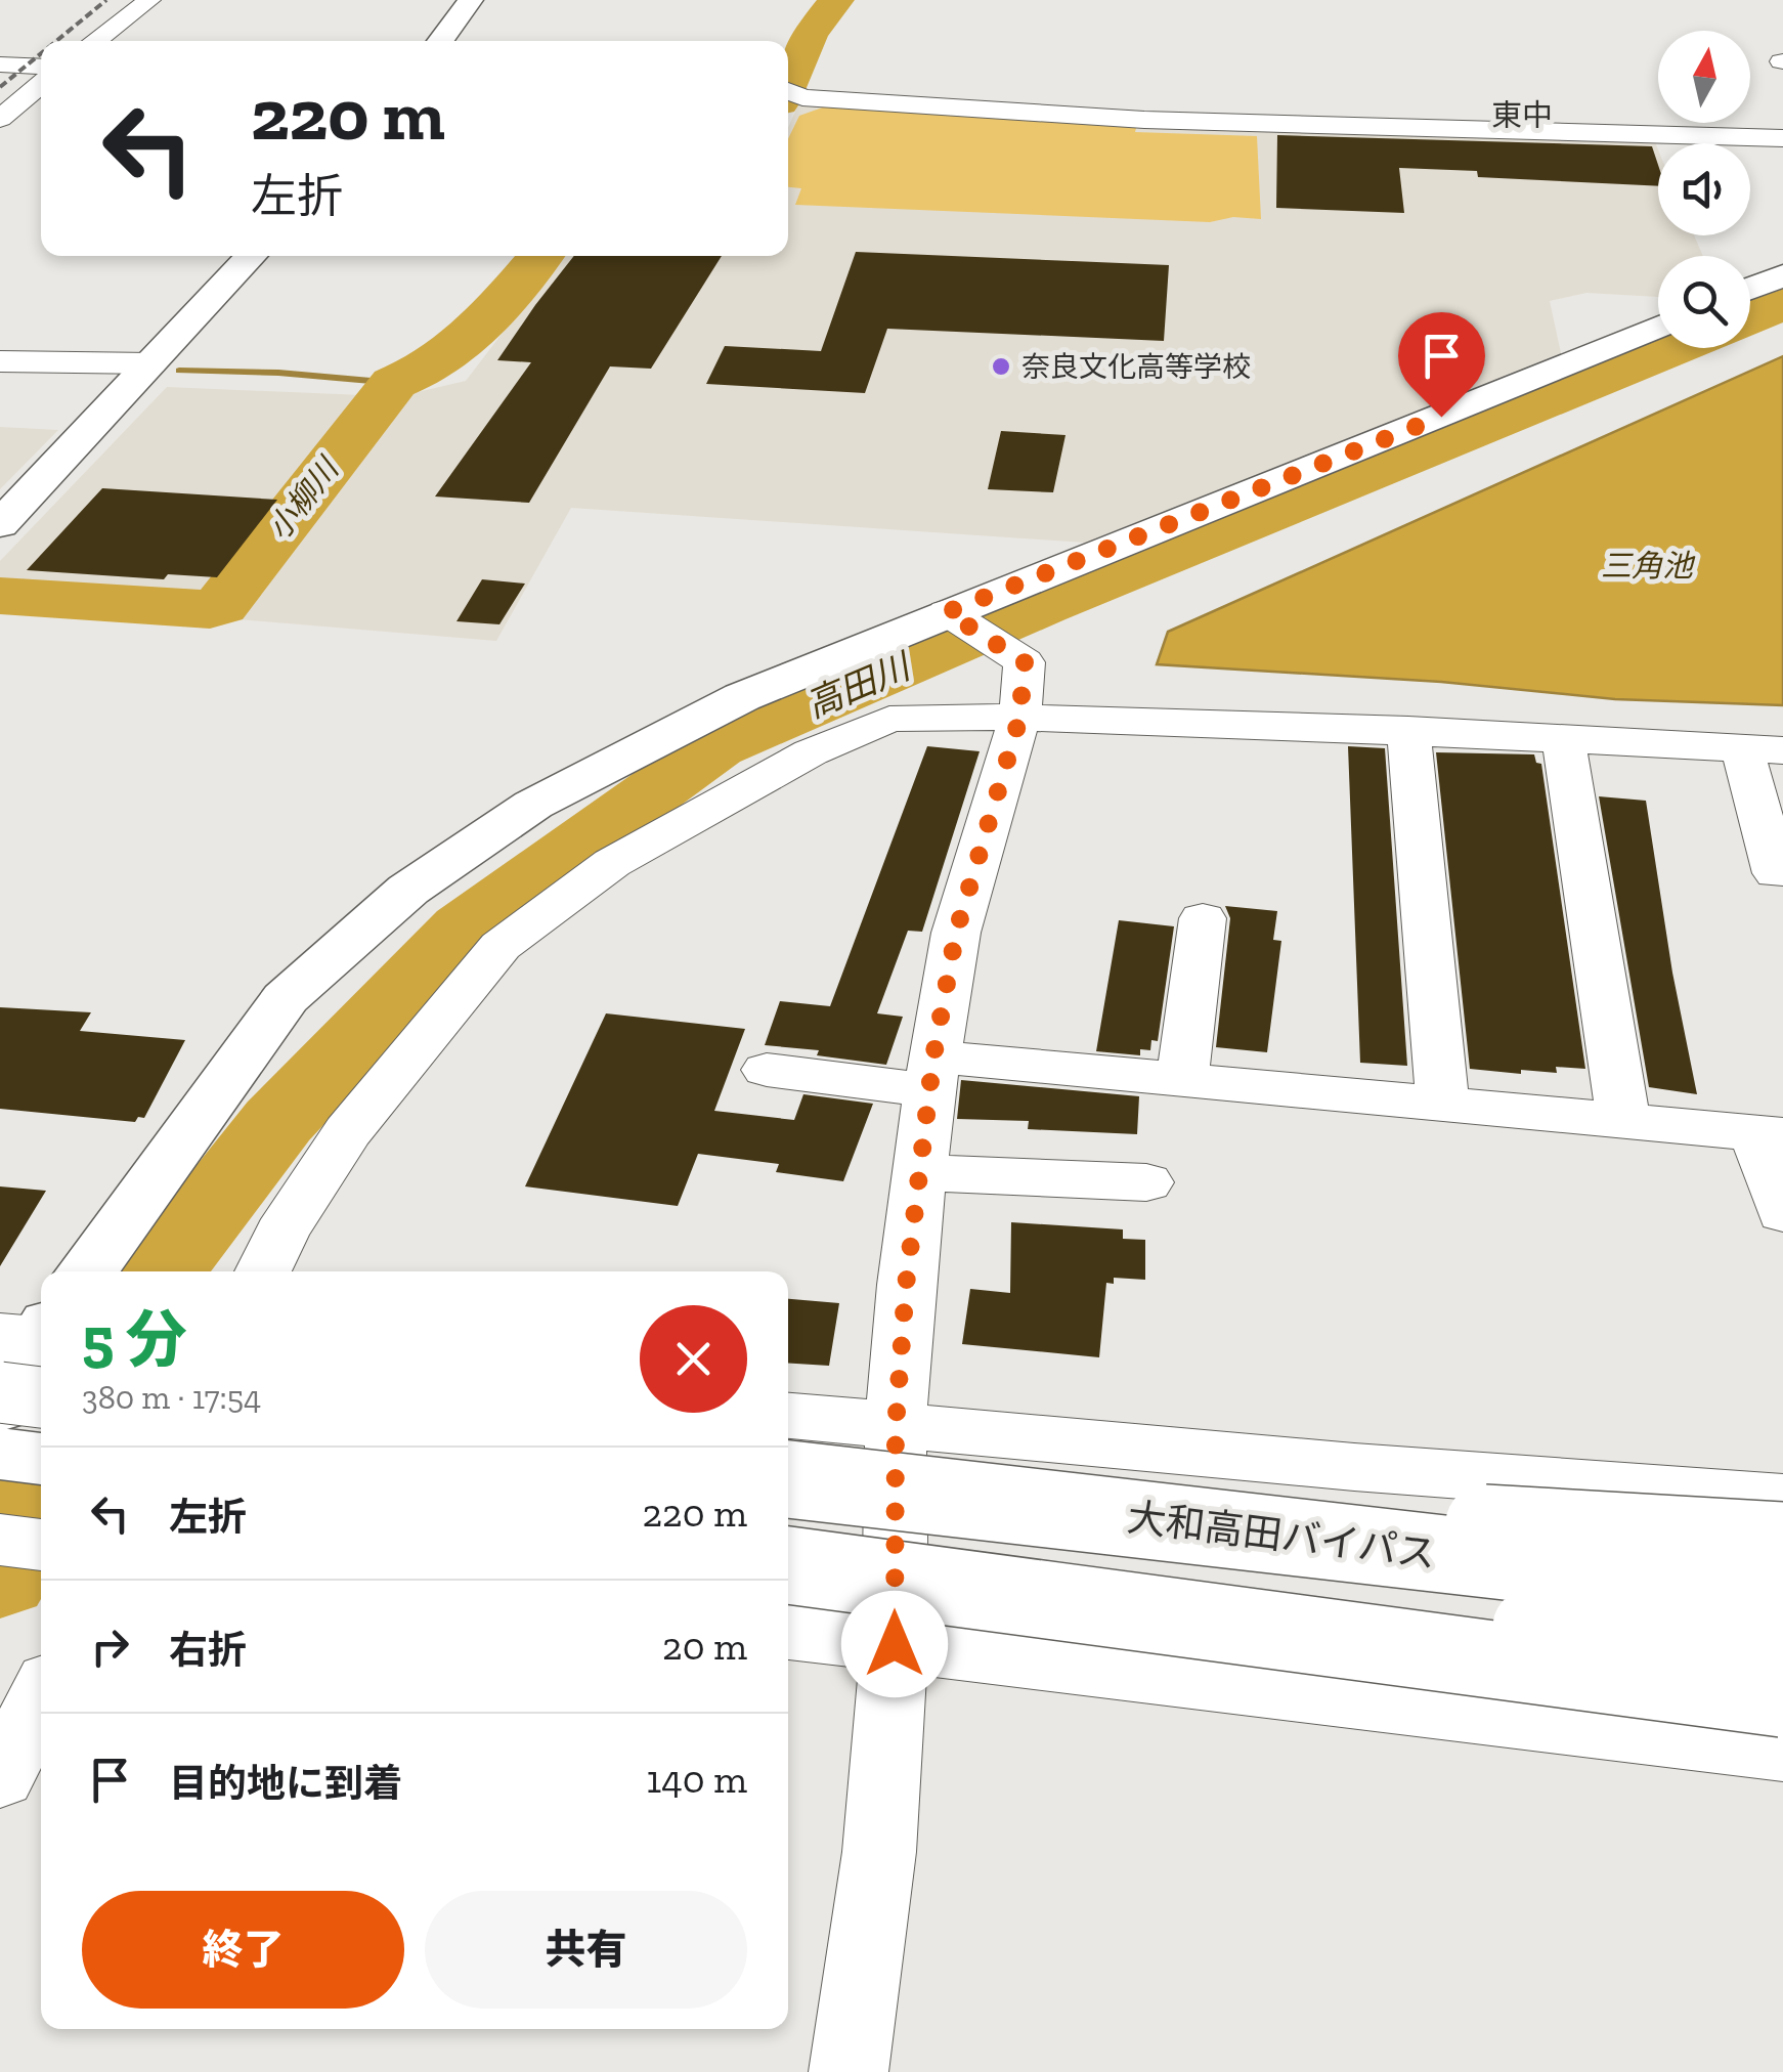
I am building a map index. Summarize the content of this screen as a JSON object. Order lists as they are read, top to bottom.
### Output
{
  "streets": {
    "main road": ["大和高田バイパス"]
  },
  "districts": ["東中"],
  "water": ["小柳川", "三角池", "高田川"],
  "places": ["奈良文化高等学校"],
  "north": "top",
  "page": {
    "turn": ["220 m", "左折"],
    "heading": ["5 分", "380 m · 17:54"],
    "list": [
      {
        "name": "左折",
        "value": "220 m"
      },
      {
        "name": "右折",
        "value": "20 m"
      },
      {
        "name": "目的地に到着",
        "value": "140 m"
      }
    ],
    "buttons": ["終了", "共有"]
  }
}
